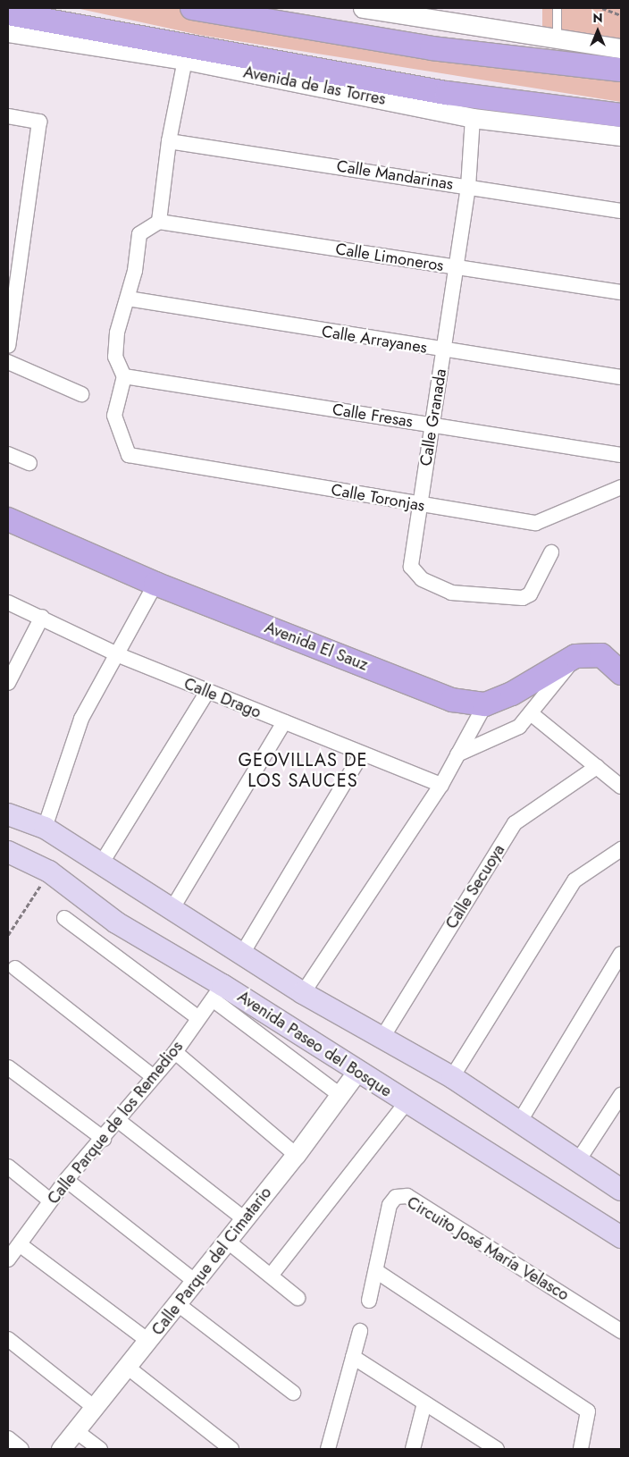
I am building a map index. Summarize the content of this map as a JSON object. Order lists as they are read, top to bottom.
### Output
{
  "streets": {
    "main road": ["Avenida de las Torres", "Avenida El Sauz", "Avenida Paseo del Bosque"],
    "street": [
      "Calle Mandarinas",
      "Calle Limoneros",
      "Calle Arrayanes",
      "Calle Fresas",
      "Calle Granada",
      "Calle Toronjas",
      "Calle Drago",
      "Calle Secuoya",
      "Calle Parque de los Remedios",
      "Circuito José María Velasco",
      "Calle Parque del Cimatario"
    ]
  },
  "crossings": [
    ["Avenida de las Torres", "Calle Granada"],
    ["Calle Mandarinas", "Calle Granada"],
    ["Calle Limoneros", "Calle Granada"],
    ["Calle Arrayanes", "Calle Granada"],
    ["Calle Fresas", "Calle Granada"],
    ["Calle Fresas", "Calle Toronjas"],
    ["Calle Granada", "Calle Toronjas"],
    ["Avenida Paseo del Bosque", "Calle Parque de los Remedios"],
    ["Avenida Paseo del Bosque", "Calle Parque del Cimatario"]
  ],
  "districts": ["GEOVILLAS DE LOS SAUCES"],
  "north": "top"
}
